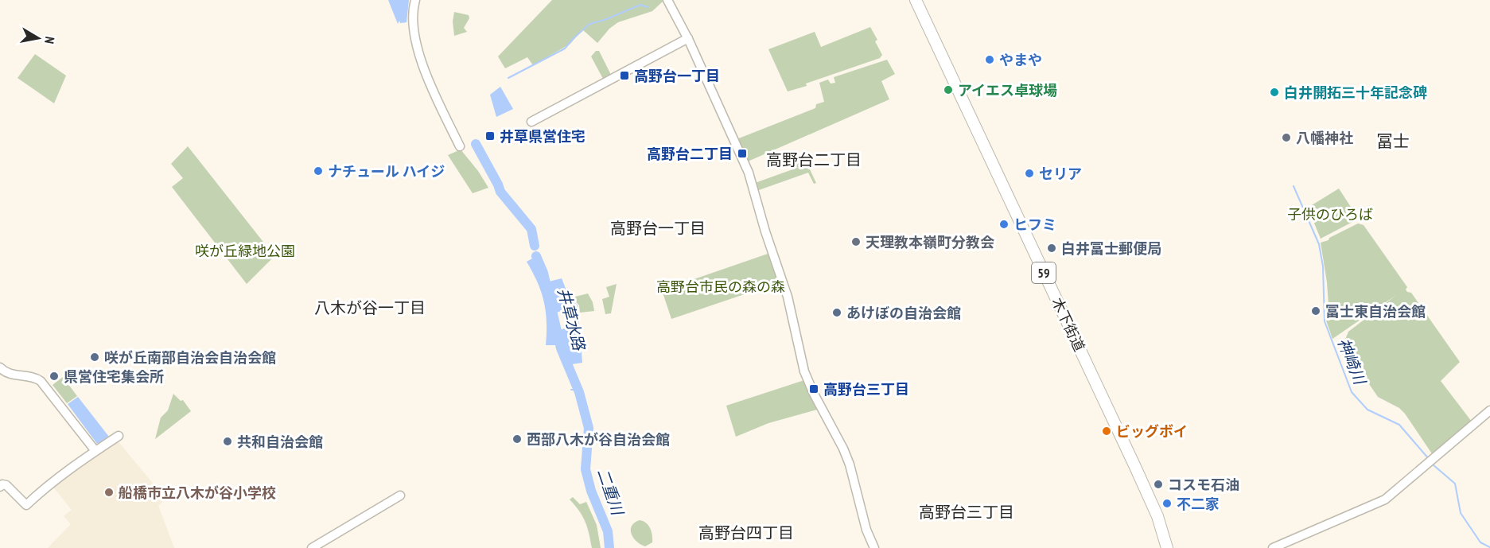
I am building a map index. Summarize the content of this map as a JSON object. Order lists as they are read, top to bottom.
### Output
{
  "streets": {
    "main road": ["59", "木下街道"]
  },
  "districts": [
    "冨士",
    "高野台二丁目",
    "高野台一丁目",
    "八木が谷一丁目",
    "高野台三丁目",
    "高野台四丁目"
  ],
  "water": ["井草水路", "神崎川", "二重川"],
  "parks": ["子供のひろば", "咲が丘緑地公園", "高野台市民の森の森"],
  "places": {
    "other": [
      "やまや",
      "アイエス卓球場",
      "白井開拓三十年記念碑",
      "八幡神社",
      "ナチュール ハイジ",
      "セリア",
      "ヒフミ",
      "天理教本嶺町分教会",
      "白井冨士郵便局",
      "冨士東自治会館",
      "あけぼの自治会館",
      "咲が丘南部自治会自治会館",
      "県営住宅集会所",
      "ビッグボイ",
      "西部八木が谷自治会館",
      "共和自治会館",
      "コスモ石油",
      "船橋市立八木が谷小学校",
      "不二家"
    ],
    "transit": [
      "高野台一丁目",
      "井草県営住宅",
      "高野台二丁目",
      "高野台三丁目"
    ]
  },
  "north": "right"
}
